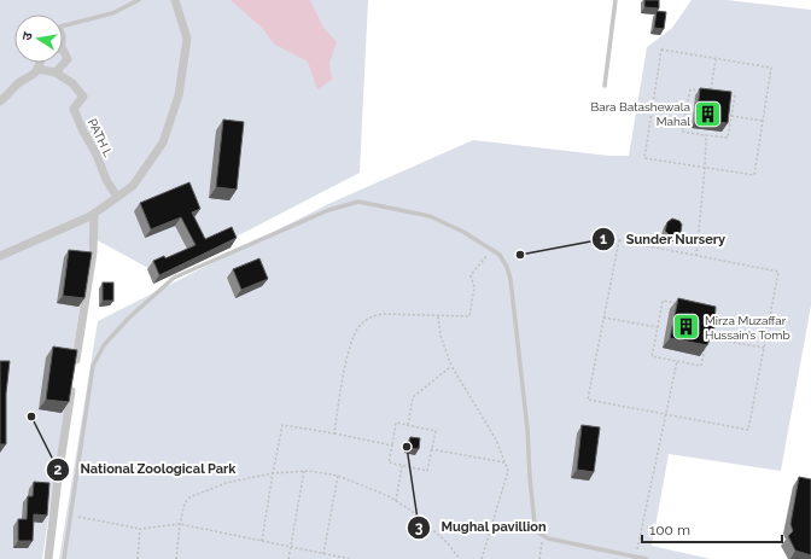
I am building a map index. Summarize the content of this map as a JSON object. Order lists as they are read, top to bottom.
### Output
{
  "streets": {
    "street": ["PATH L"]
  },
  "places": {
    "building": ["Bara Batashewala Mahal", "Mirza Muzaffar Hussain’s Tomb"],
    "other": ["Sunder Nursery", "National Zoological Park", "Mughal pavillion"]
  },
  "scale_bar": "100 m",
  "north": "left"
}
